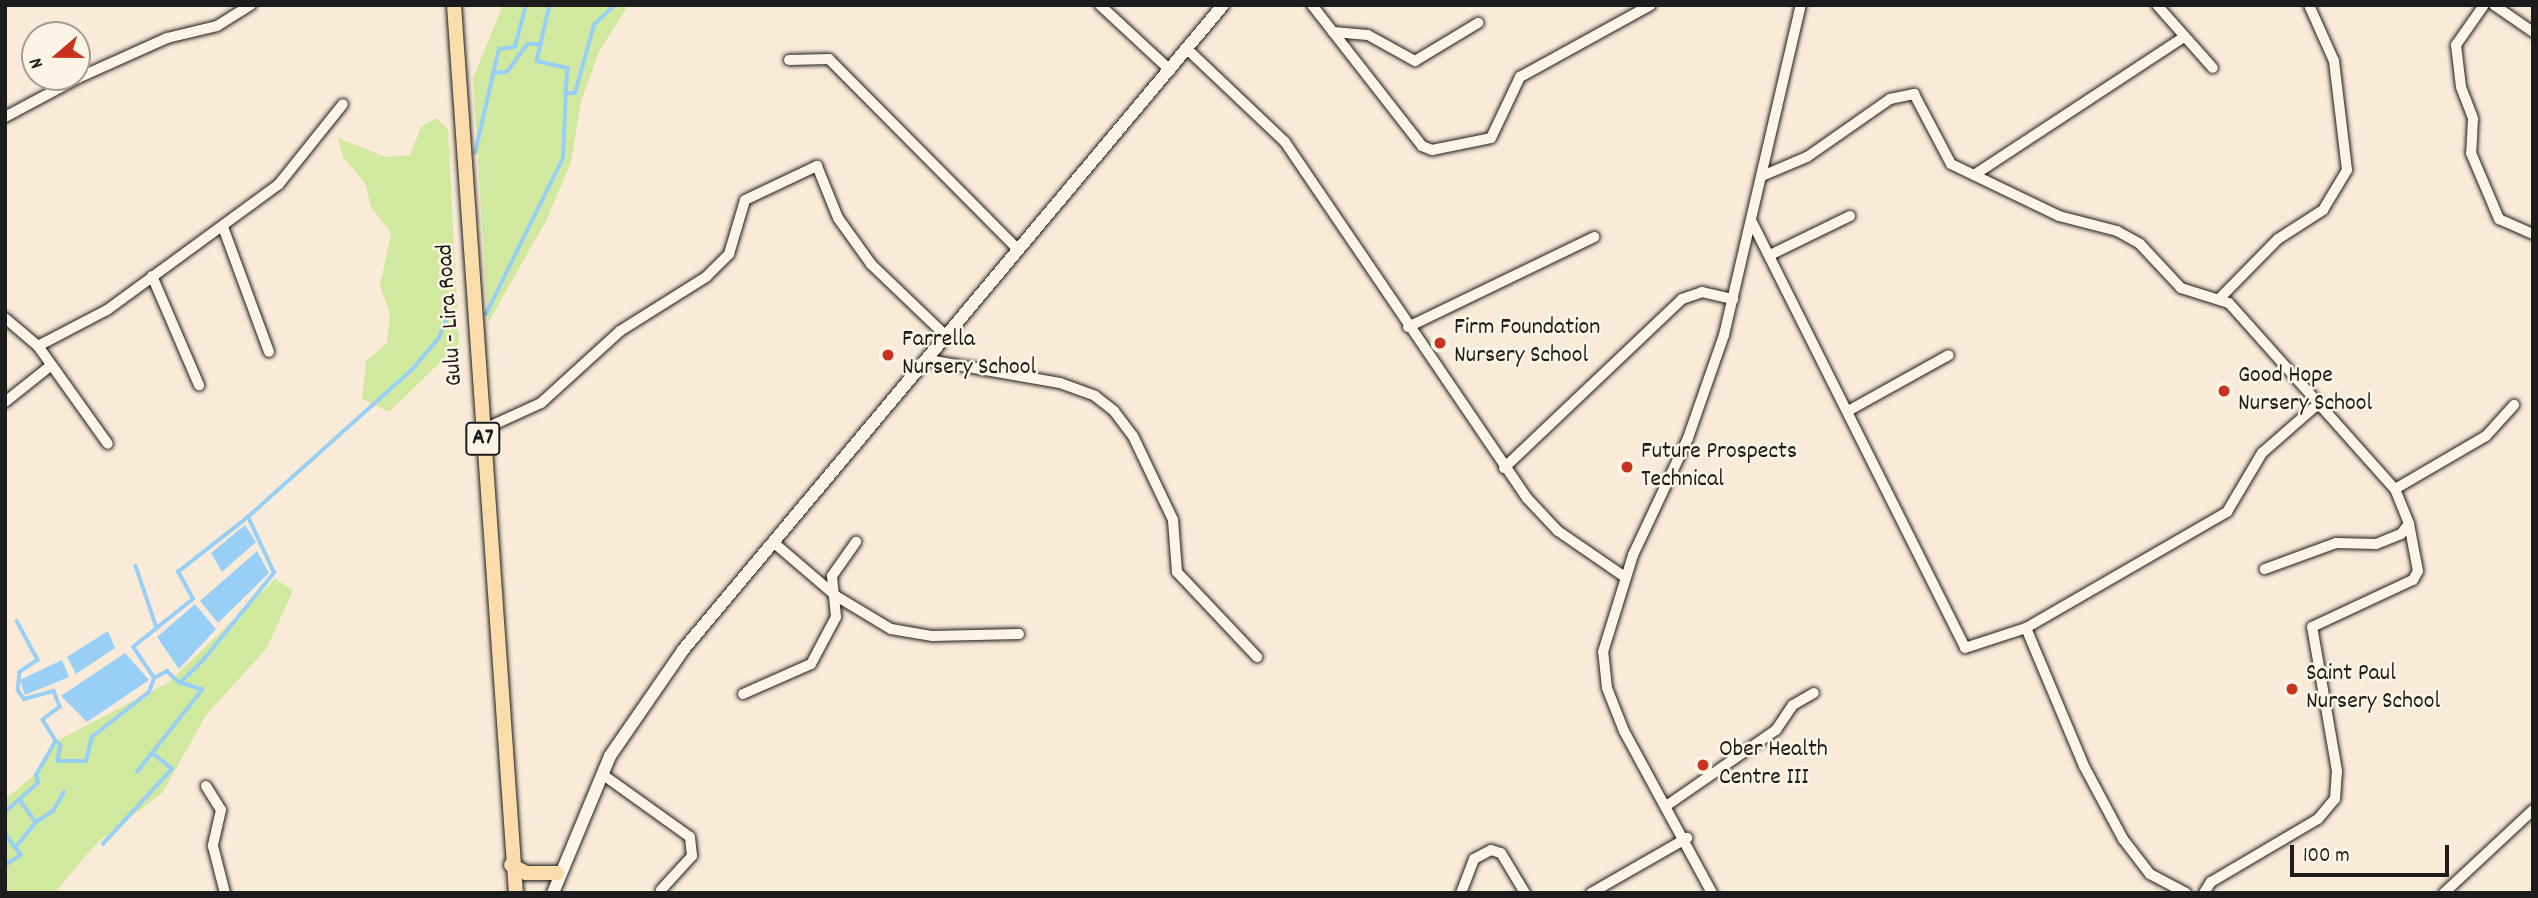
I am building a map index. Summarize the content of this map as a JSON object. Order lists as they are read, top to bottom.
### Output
{
  "streets": {
    "main road": ["Gulu - Lira Road", "A7"]
  },
  "crossings": [
    ["Gulu - Lira Road", "A7"]
  ],
  "places": [
    "Firm Foundation Nursery School",
    "Farrella Nursery School",
    "Good Hope Nursery School",
    "Future Prospects Technical",
    "Saint Paul Nursery School",
    "Ober Health Centre III"
  ],
  "scale_bar": "100 m",
  "north": "left"
}
